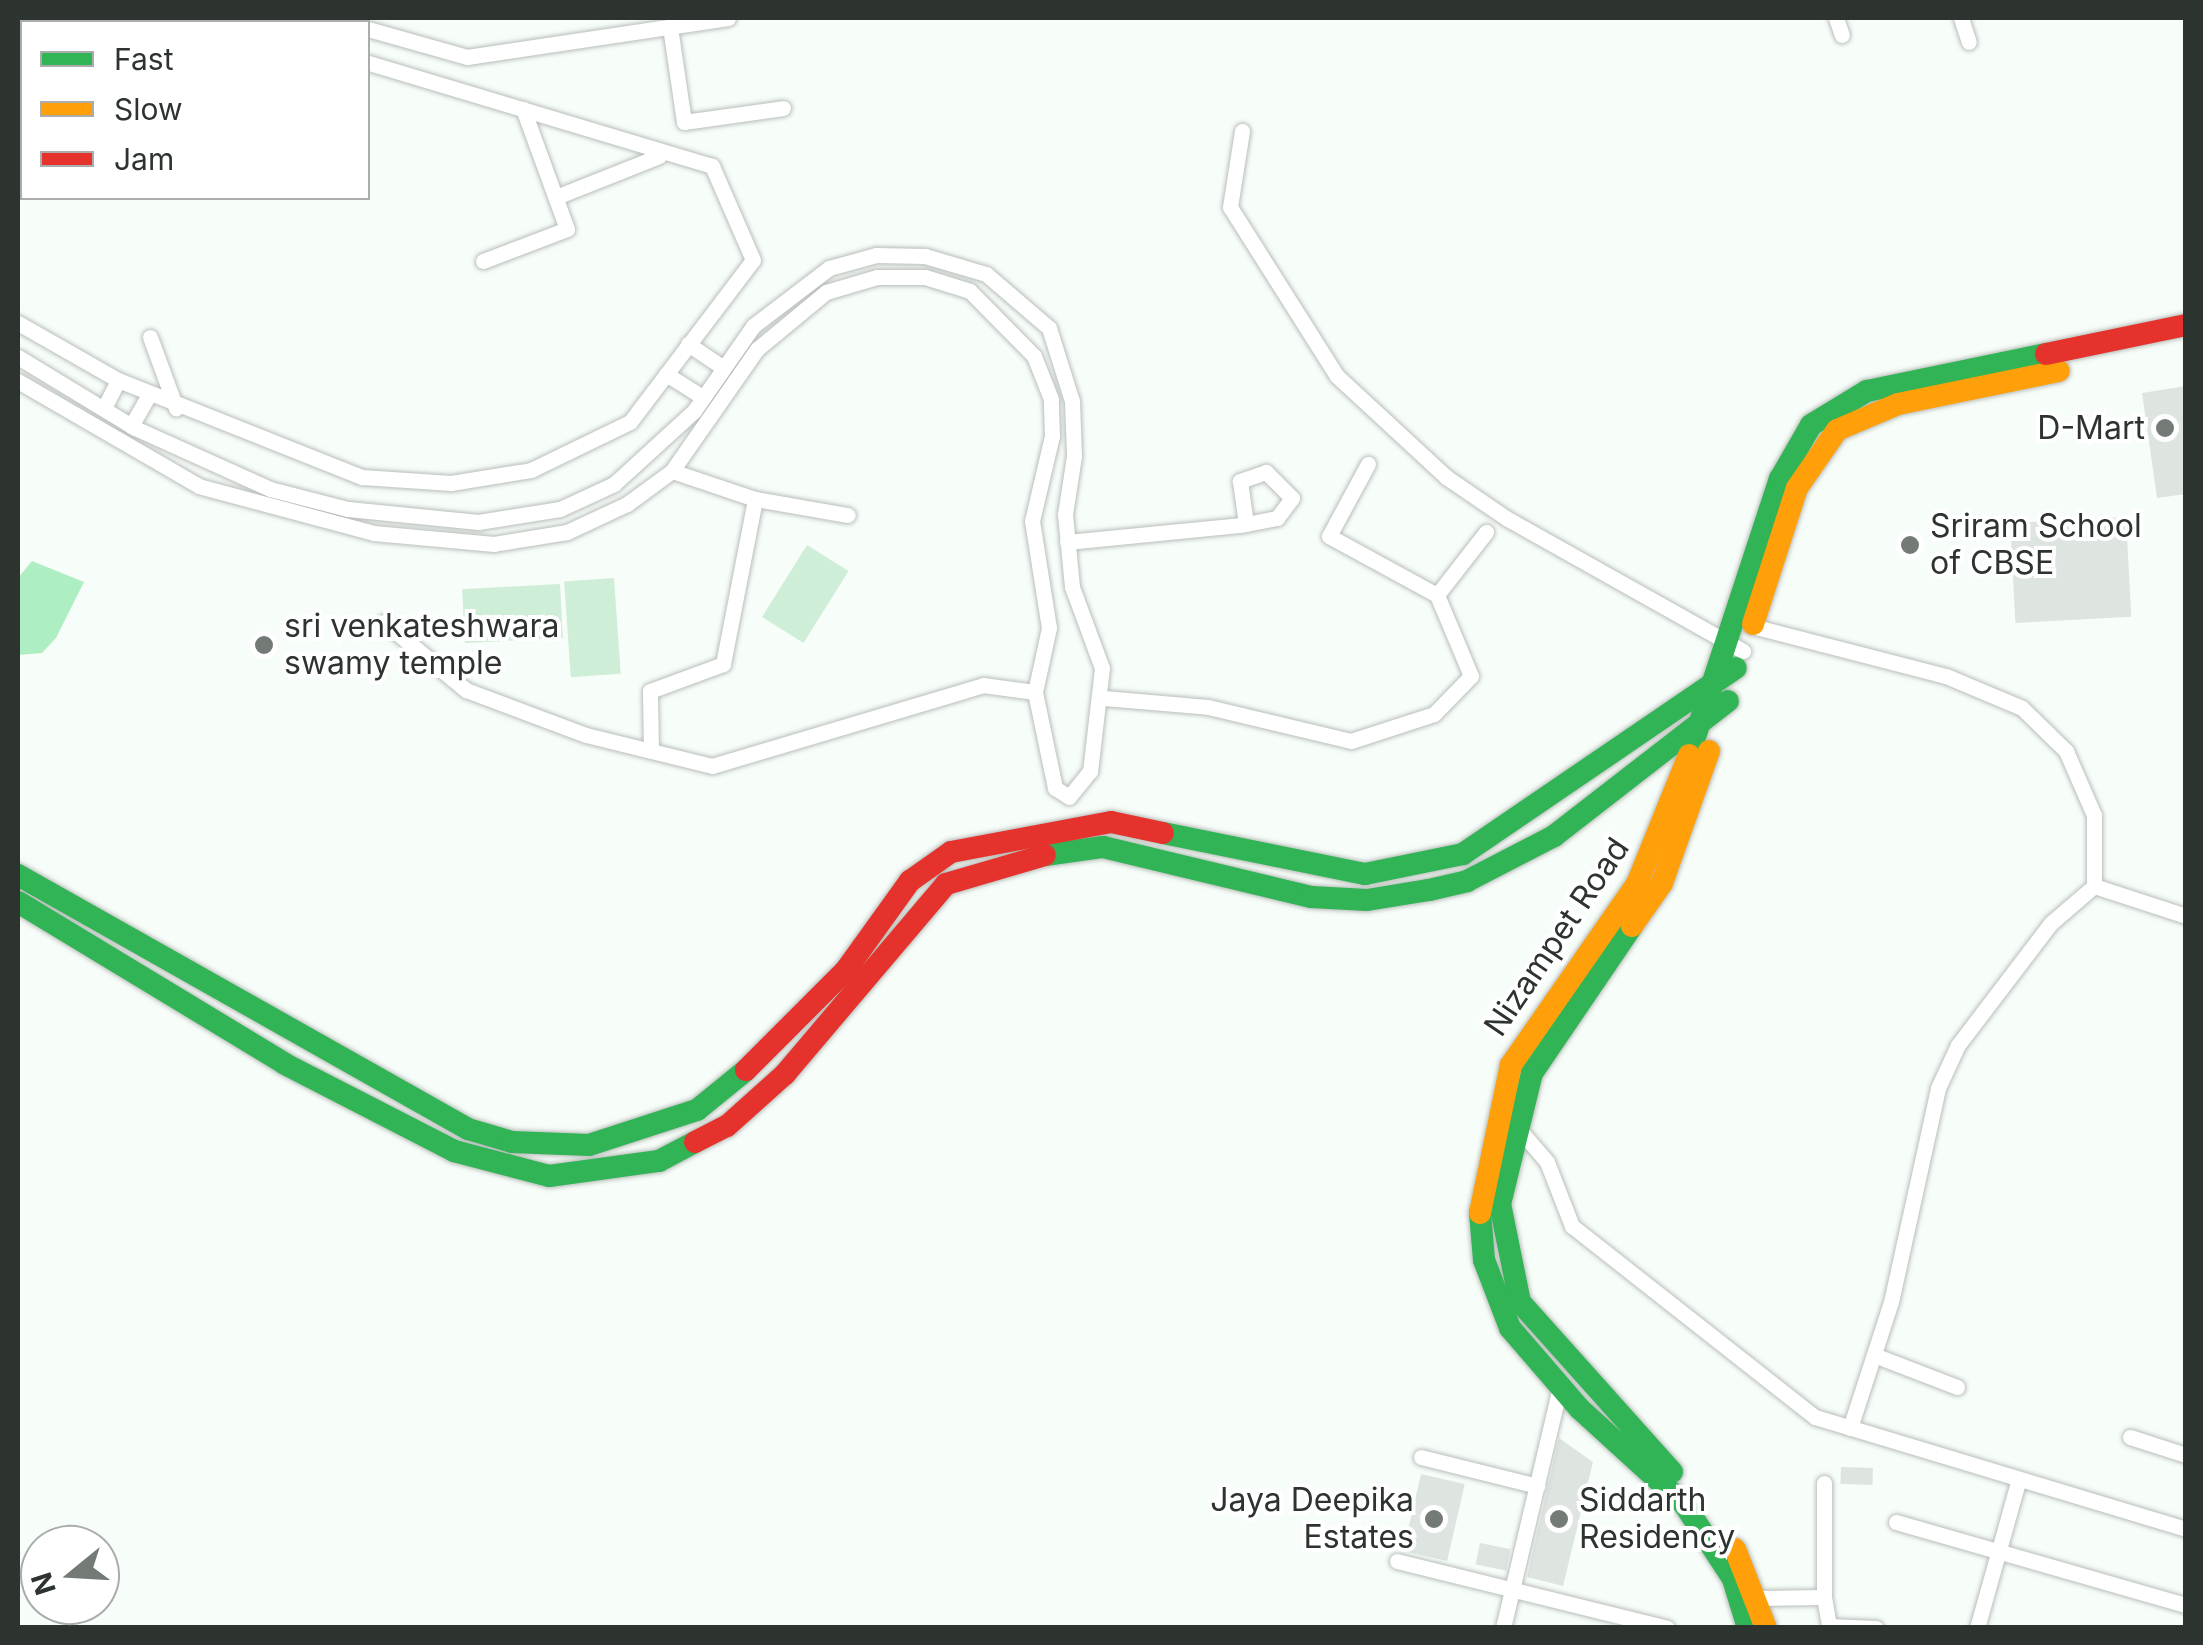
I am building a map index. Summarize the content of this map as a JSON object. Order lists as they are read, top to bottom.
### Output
{
  "streets": {
    "street": ["Nizampet Road"]
  },
  "places": [
    "D-Mart",
    "Sriram School of CBSE",
    "sri venkateshwara swamy temple",
    "Jaya Deepika Estates",
    "Siddarth Residency"
  ],
  "legend": ["Fast", "Slow", "Jam"],
  "north": "left"
}
